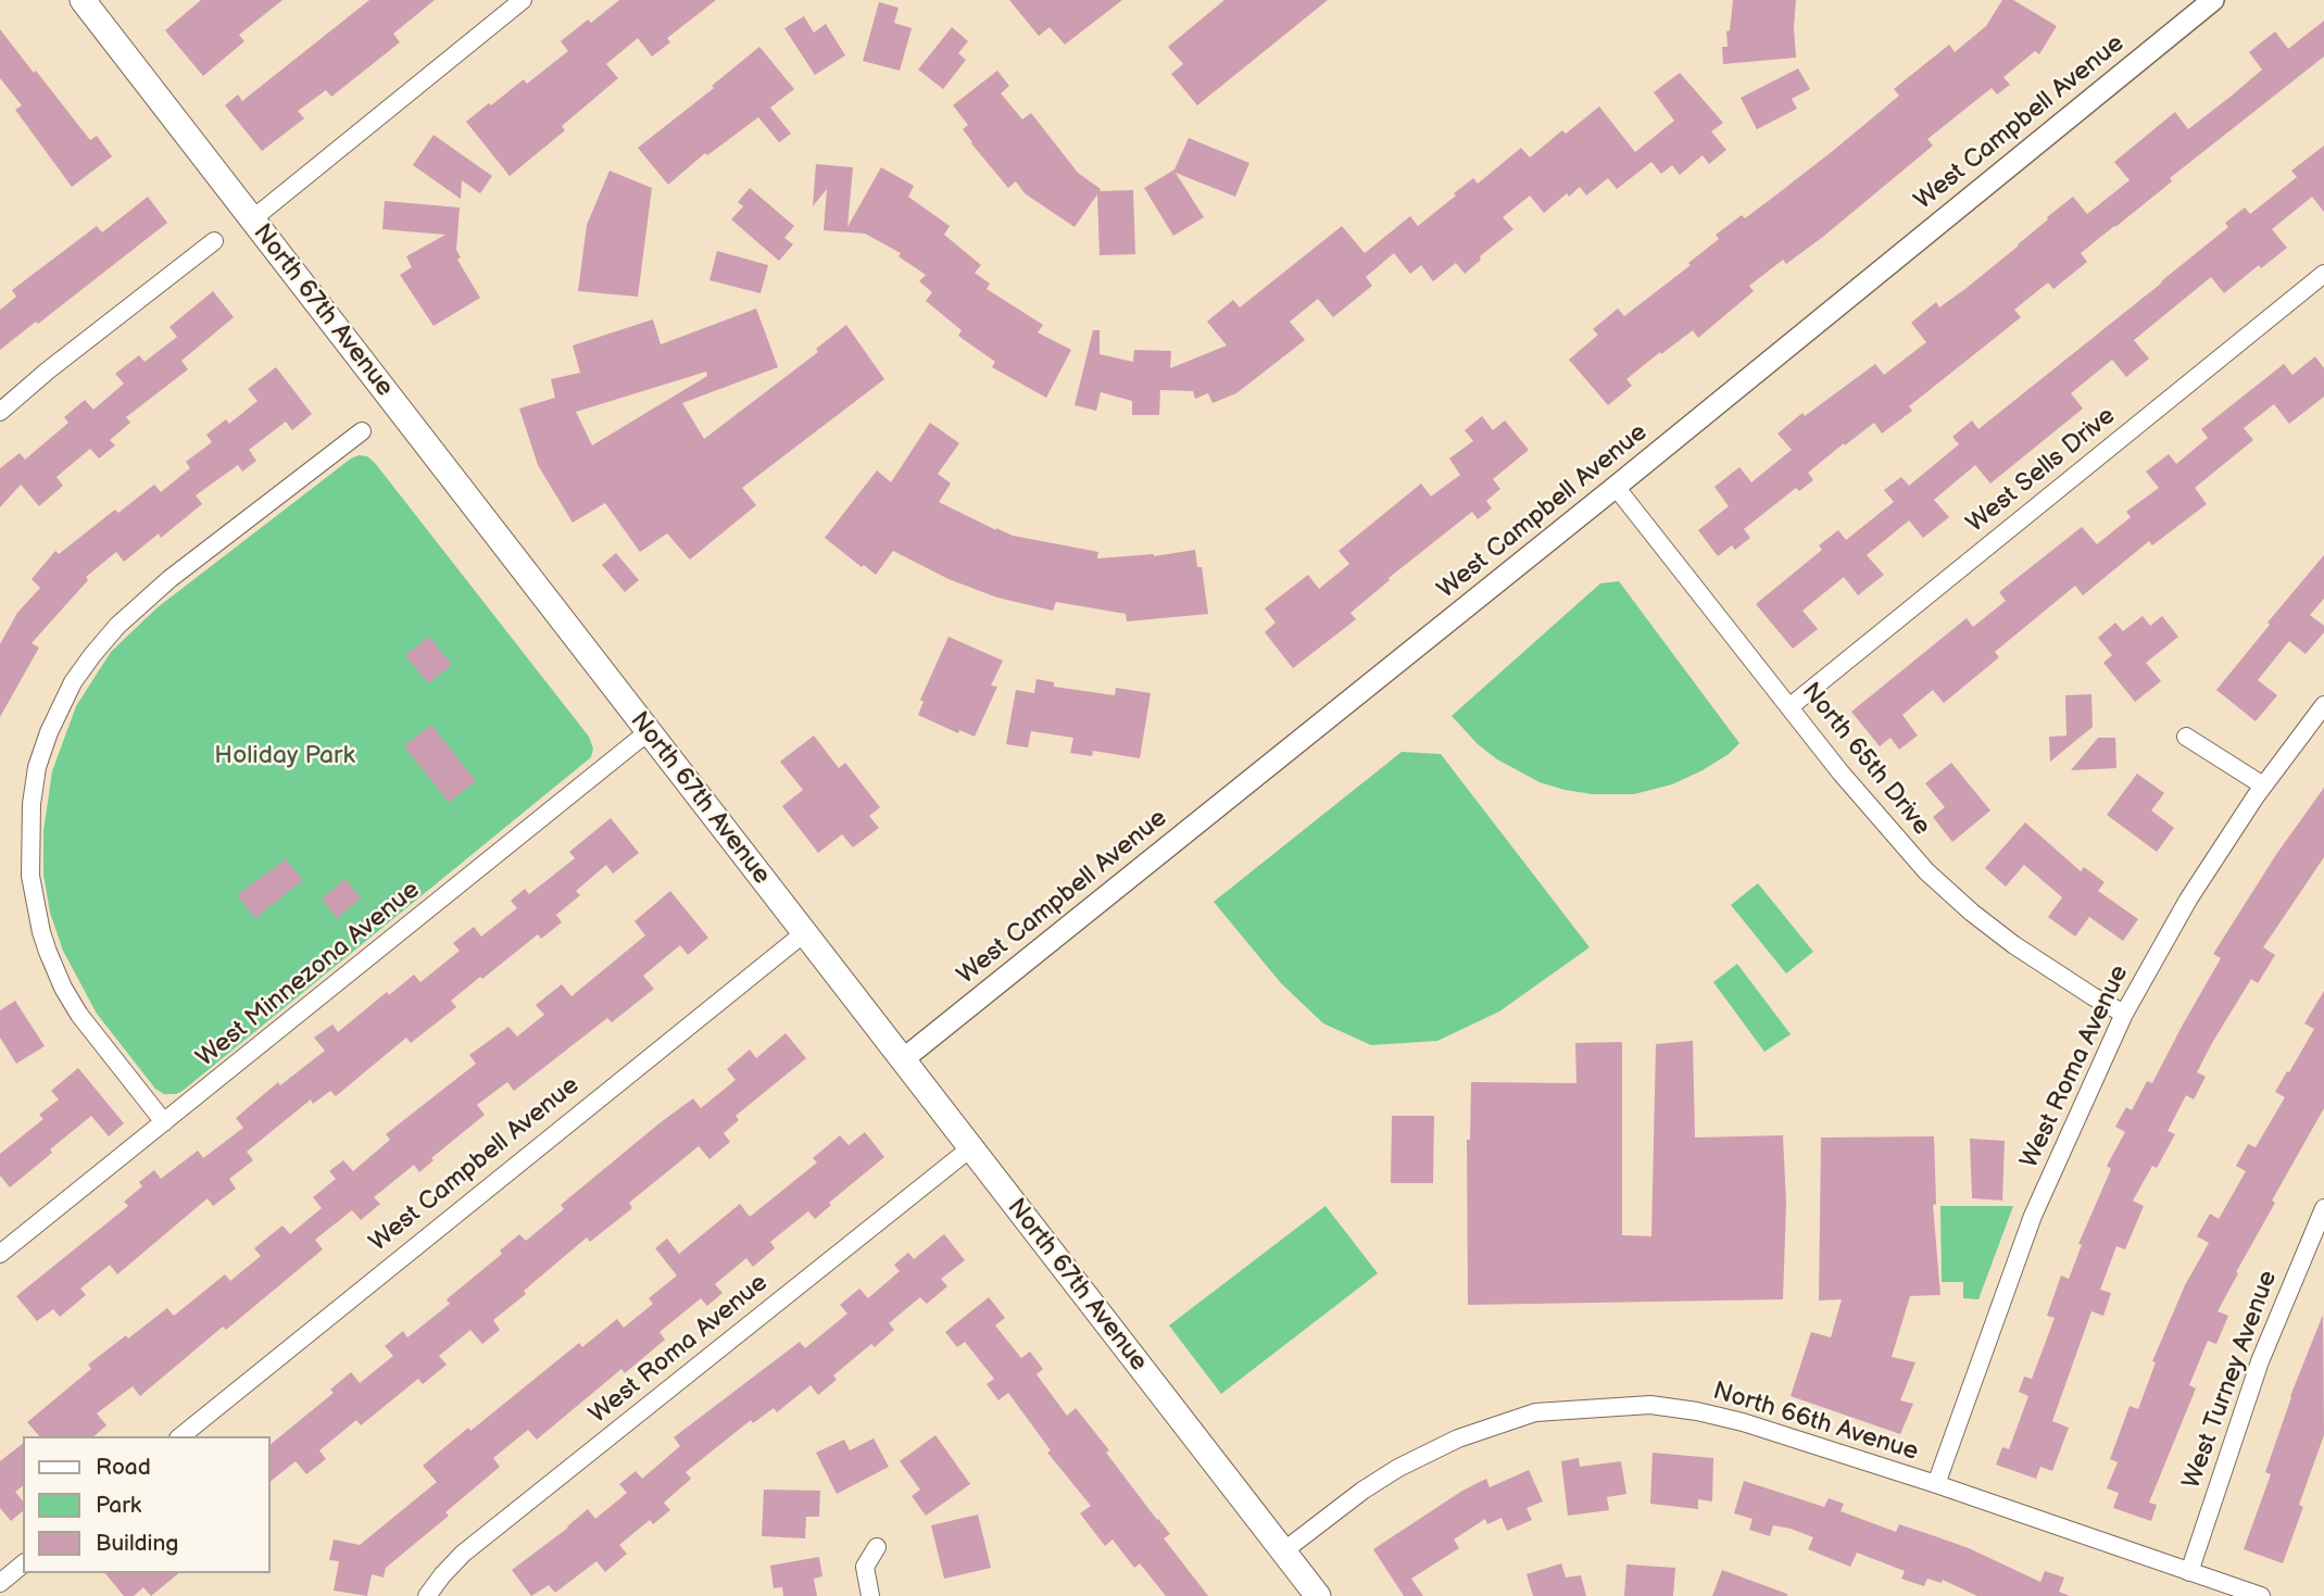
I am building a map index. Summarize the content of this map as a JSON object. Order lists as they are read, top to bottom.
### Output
{
  "streets": {
    "main road": ["North 67th Avenue"],
    "street": [
      "West Campbell Avenue",
      "West Sells Drive",
      "North 65th Drive",
      "West Minnezona Avenue",
      "West Roma Avenue",
      "West Turney Avenue",
      "North 66th Avenue"
    ]
  },
  "crossings": [
    ["West Campbell Avenue", "North 67th Avenue"],
    ["West Campbell Avenue", "North 65th Drive"],
    ["North 67th Avenue", "West Minnezona Avenue"],
    ["North 67th Avenue", "West Roma Avenue"],
    ["North 67th Avenue", "North 66th Avenue"],
    ["West Sells Drive", "North 65th Drive"],
    ["North 65th Drive", "West Roma Avenue"],
    ["West Roma Avenue", "North 66th Avenue"],
    ["West Turney Avenue", "North 66th Avenue"]
  ],
  "parks": ["Holiday Park"],
  "legend": ["Road", "Park", "Building"]
}
